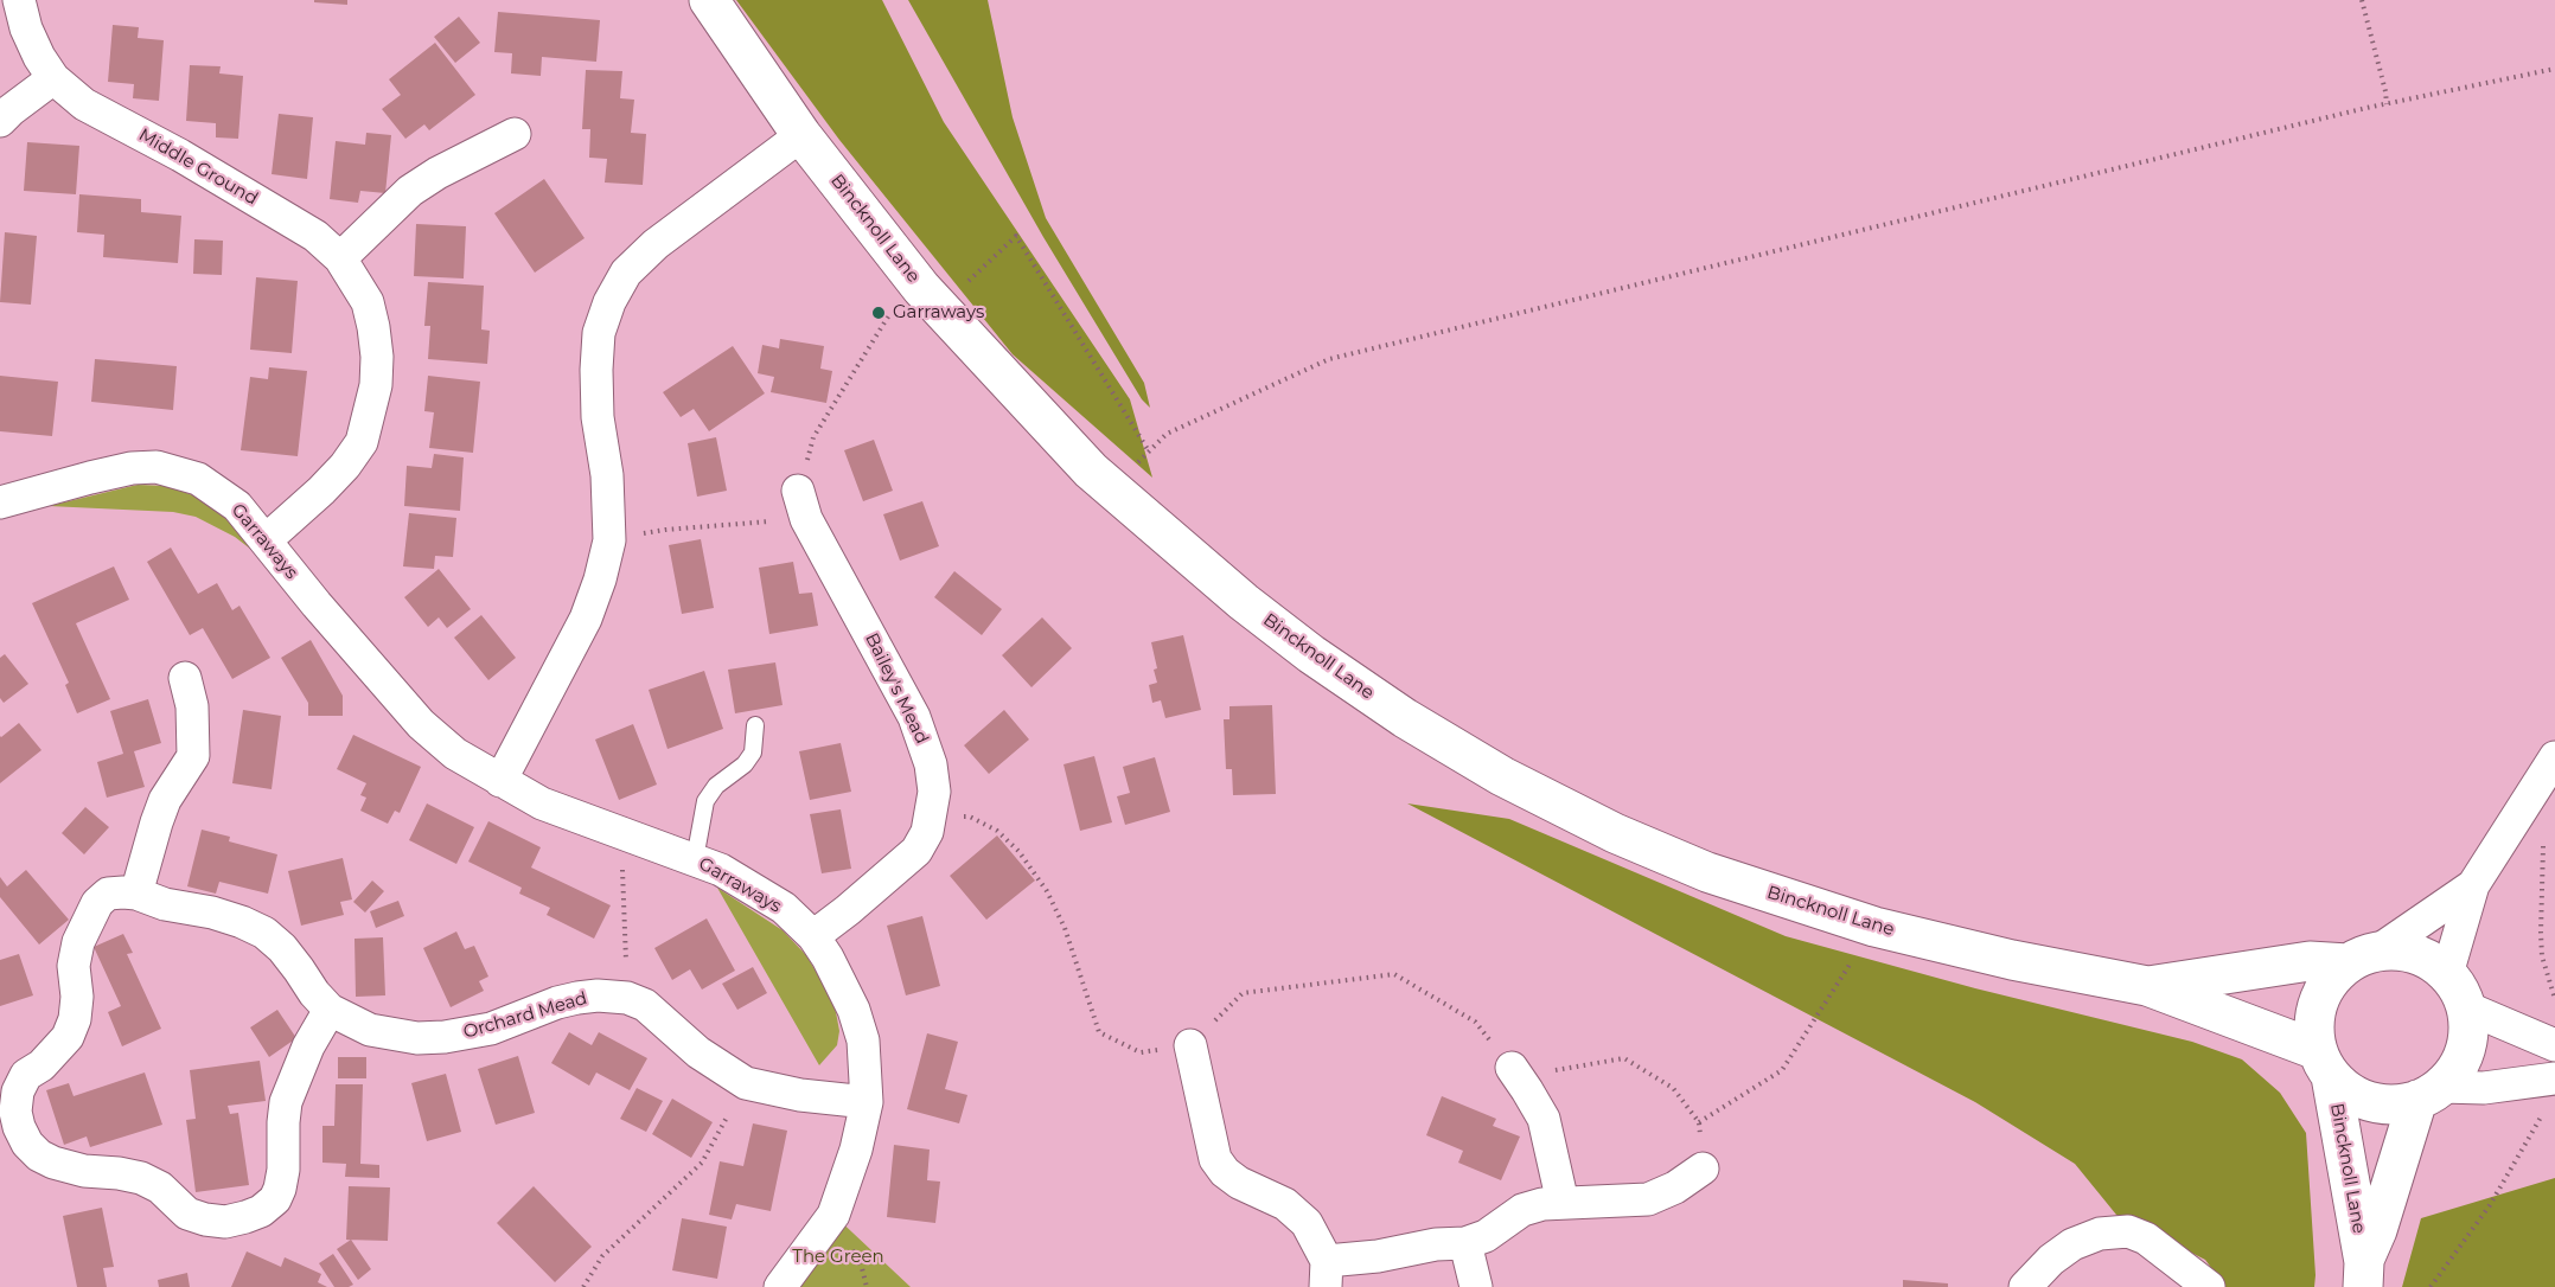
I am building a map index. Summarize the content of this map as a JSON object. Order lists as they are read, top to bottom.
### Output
{
  "streets": {
    "street": [
      "Middle Ground",
      "Bincknoll Lane",
      "Garraways",
      "Bailey's Mead",
      "Orchard Mead"
    ]
  },
  "crossings": [
    ["Middle Ground", "Garraways"],
    ["Garraways", "Bailey's Mead"],
    ["Garraways", "Orchard Mead"]
  ],
  "parks": ["The Green"],
  "places": ["Garraways"]
}
